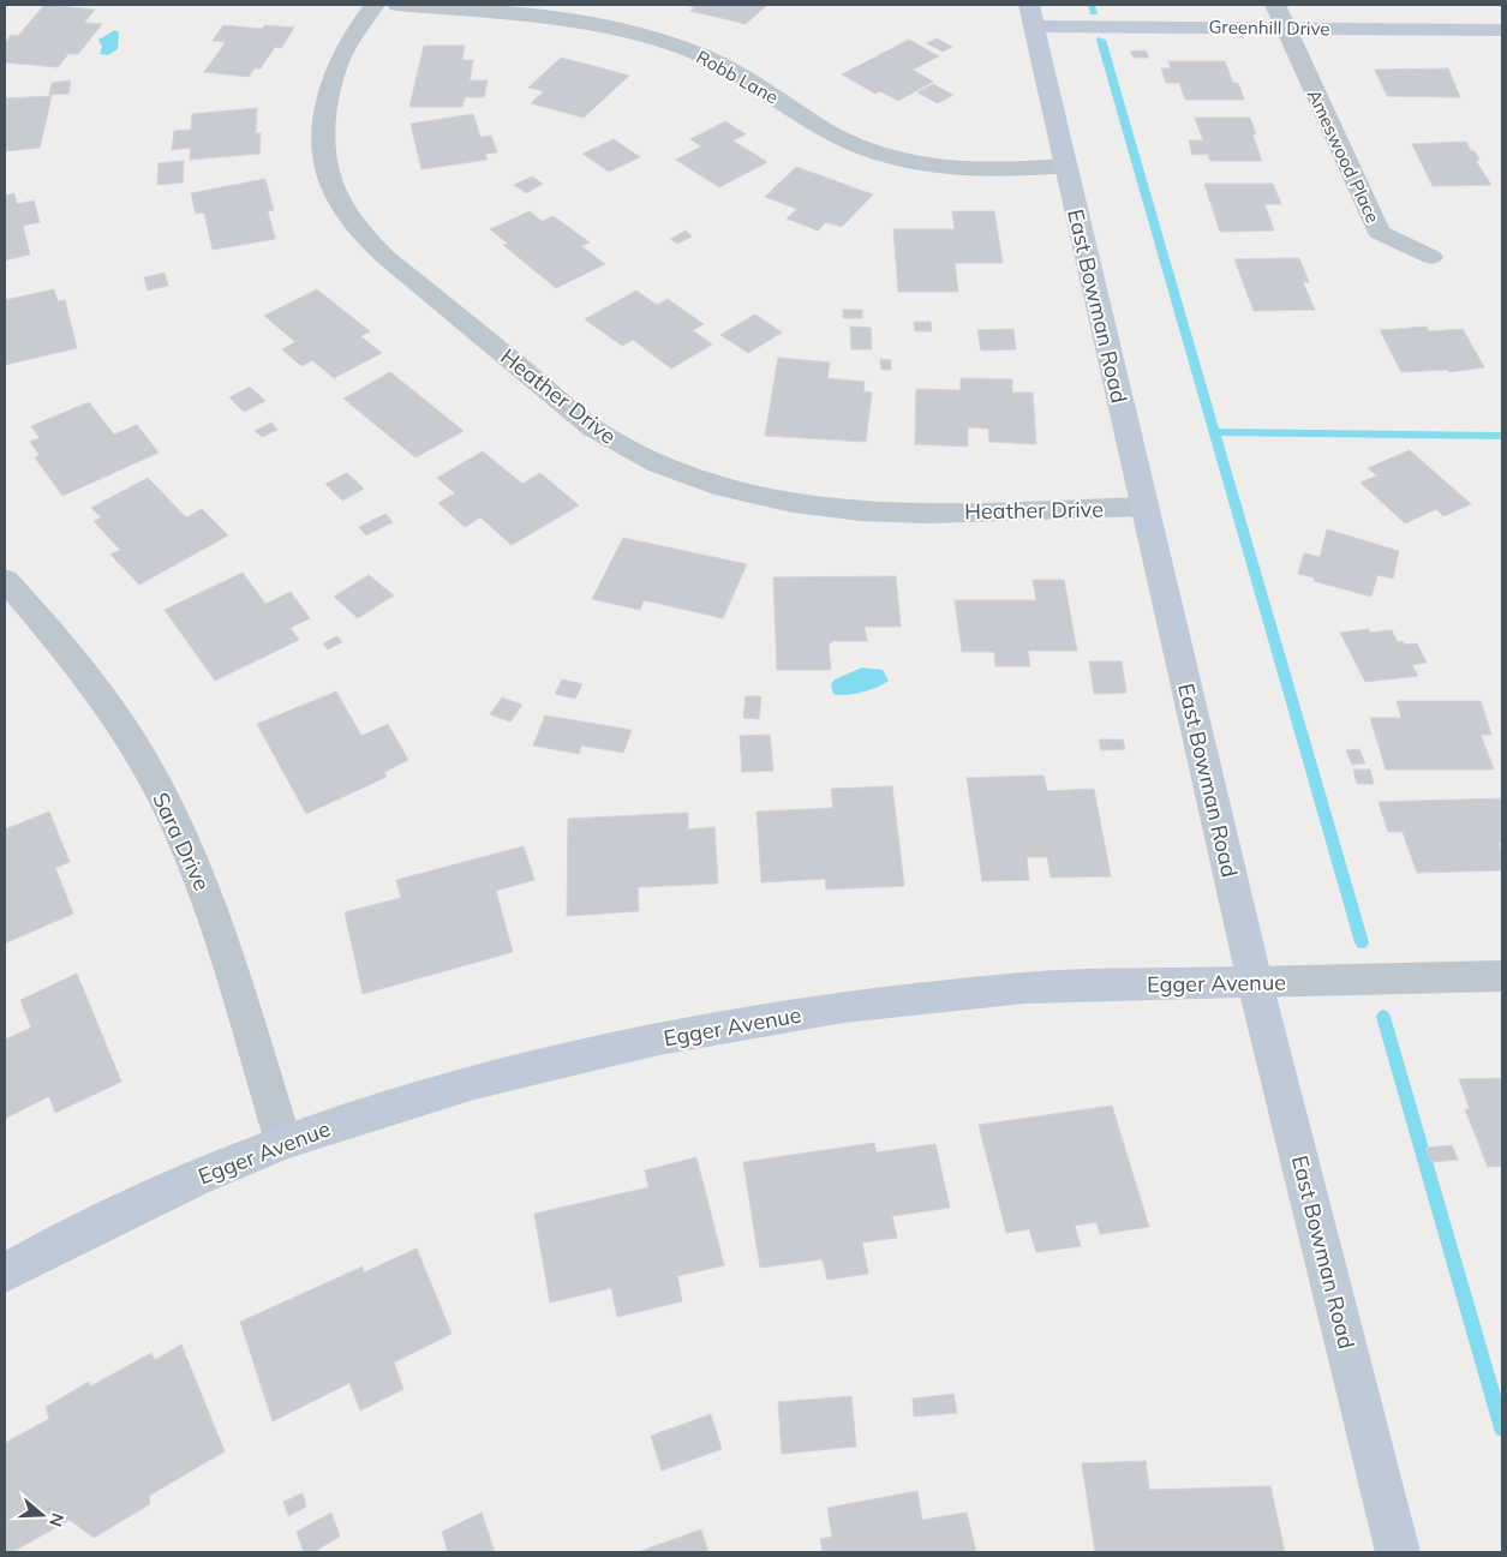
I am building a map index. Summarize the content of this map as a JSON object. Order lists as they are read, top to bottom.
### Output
{
  "streets": {
    "street": [
      "Greenhill Drive",
      "Robb Lane",
      "Ameswood Place",
      "East Bowman Road",
      "Heather Drive",
      "Sara Drive",
      "Egger Avenue"
    ]
  },
  "crossings": [
    ["Greenhill Drive", "Ameswood Place"],
    ["Greenhill Drive", "East Bowman Road"],
    ["Robb Lane", "East Bowman Road"],
    ["East Bowman Road", "Heather Drive"],
    ["East Bowman Road", "Egger Avenue"],
    ["Sara Drive", "Egger Avenue"]
  ],
  "north": "right"
}
